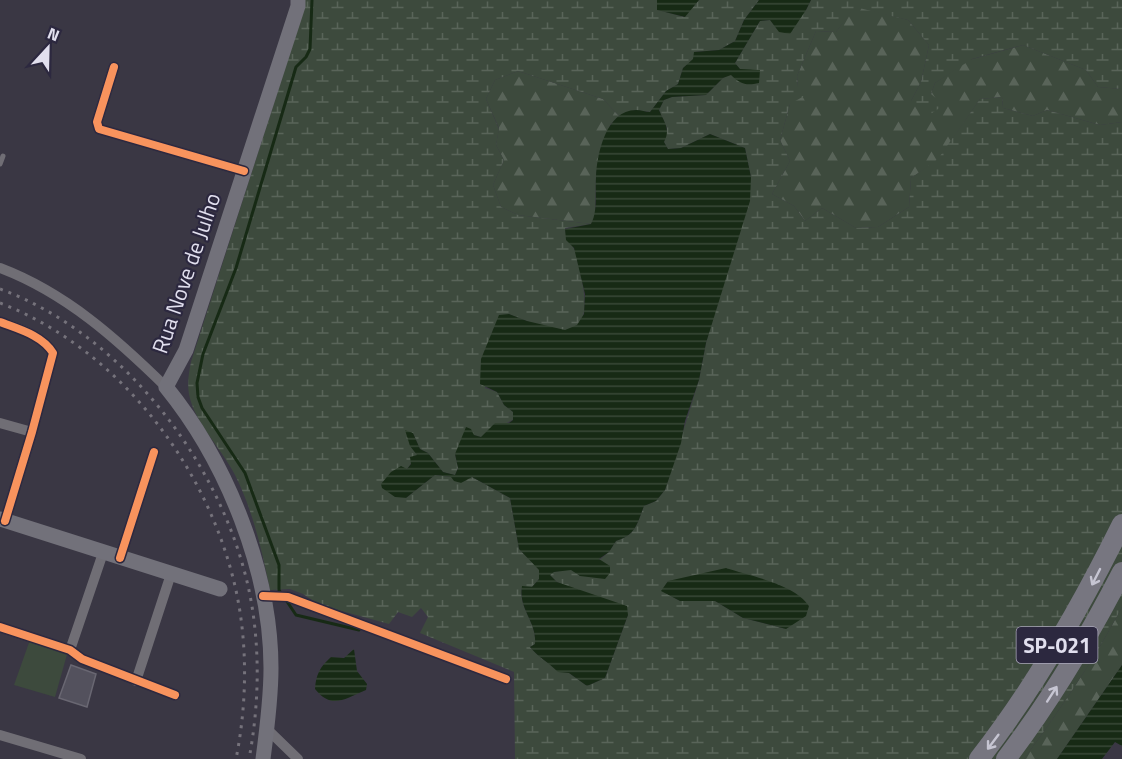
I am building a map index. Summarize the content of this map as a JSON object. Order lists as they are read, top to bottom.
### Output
{
  "streets": {
    "highway": ["SP-021"],
    "main road": ["Rua Nove de Julho"]
  },
  "north": "top"
}
